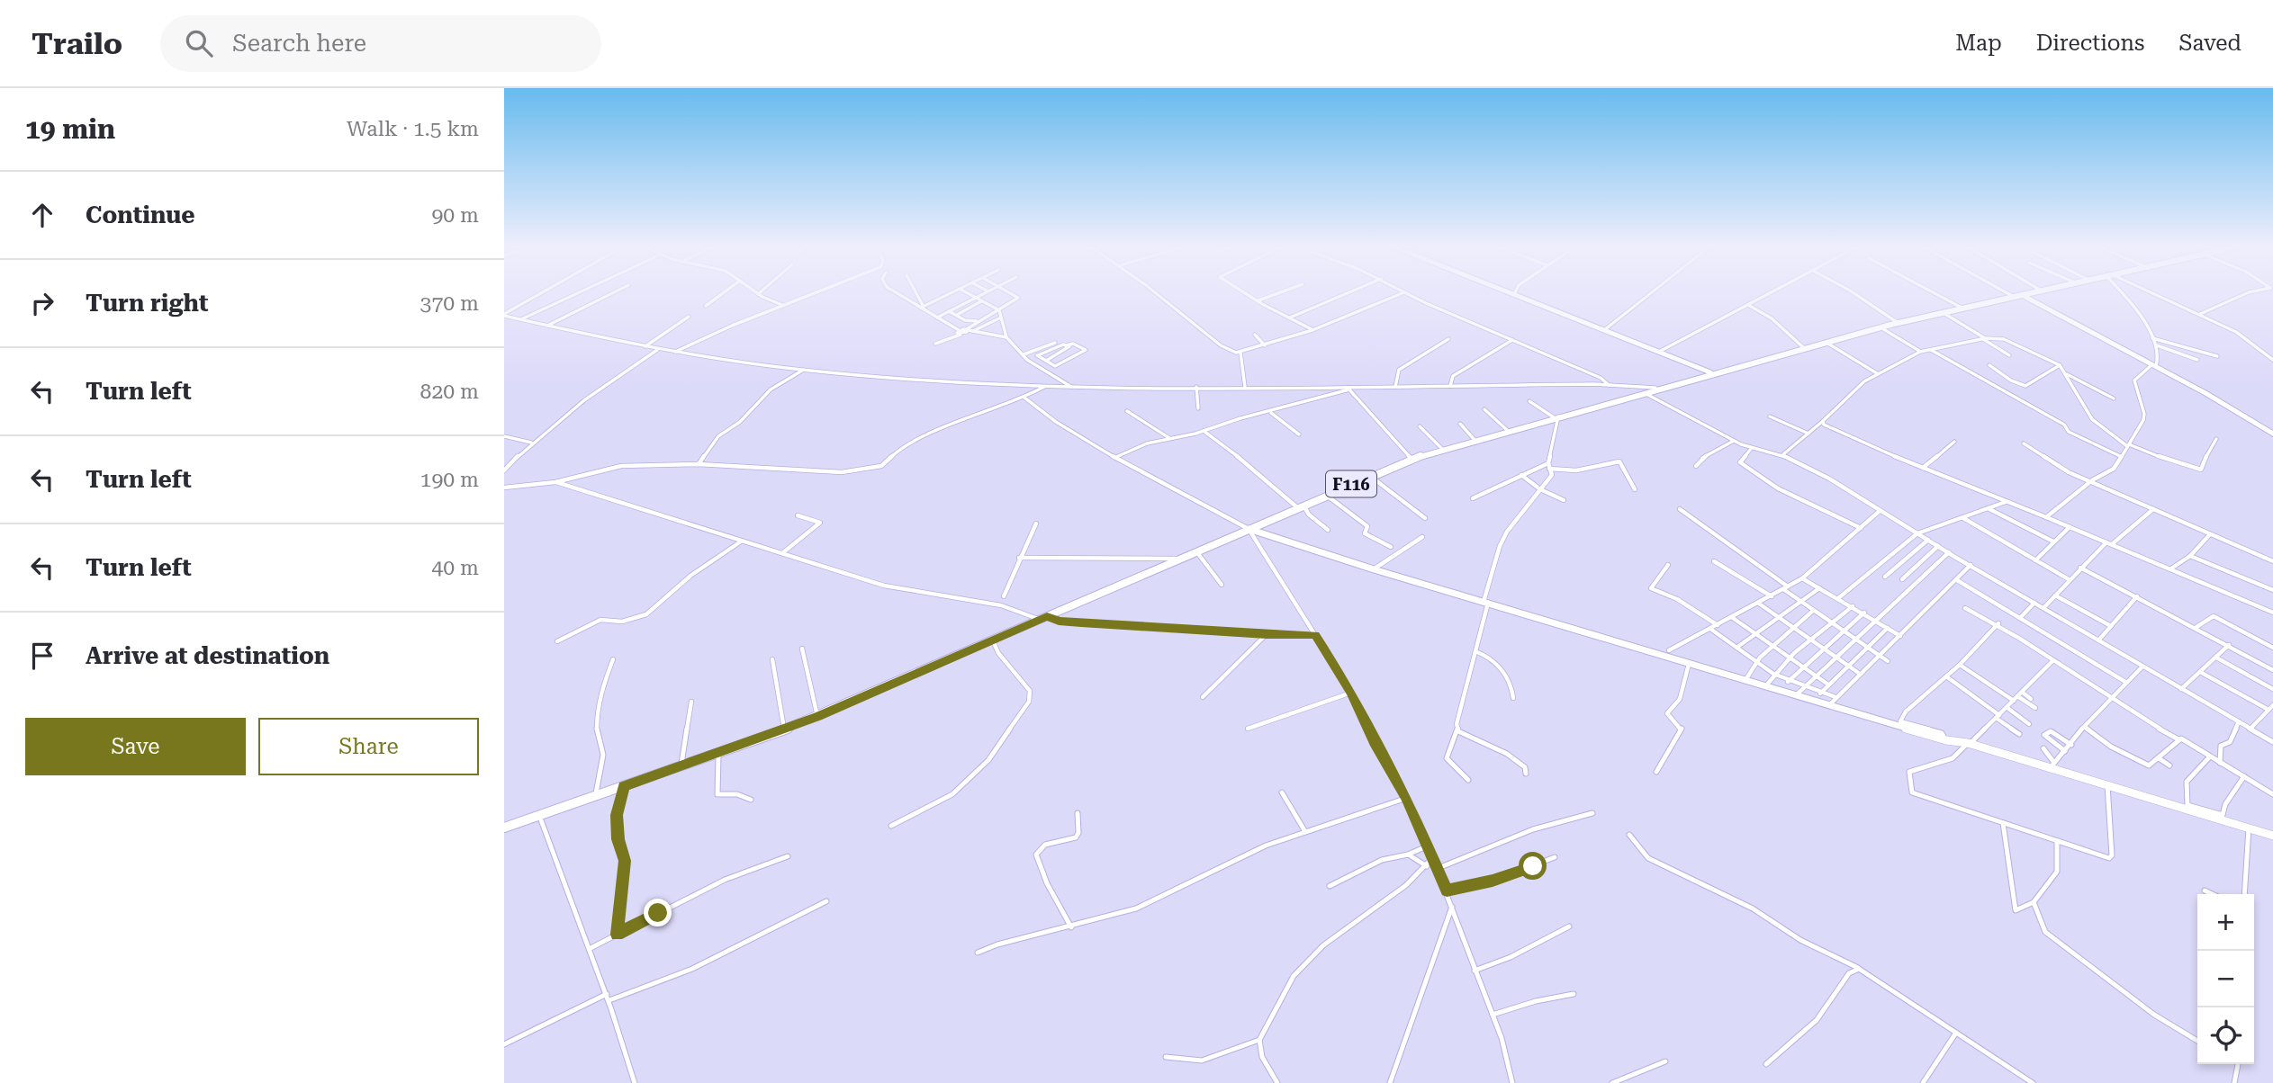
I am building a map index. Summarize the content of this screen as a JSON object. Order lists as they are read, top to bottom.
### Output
{
  "streets": {
    "main road": ["F116"]
  },
  "page": {
    "header": "Trailo",
    "search": "Search here",
    "nav": ["Map", "Directions", "Saved"],
    "heading": ["19 min", "Walk · 1.5 km"],
    "list": [
      ["Continue", "90 m"],
      ["Turn right", "370 m"],
      ["Turn left", "820 m"],
      ["Turn left", "190 m"],
      ["Turn left", "40 m"],
      "Arrive at destination"
    ],
    "buttons": ["Save", "Share"],
    "map_buttons": ["+", "−"]
  }
}
